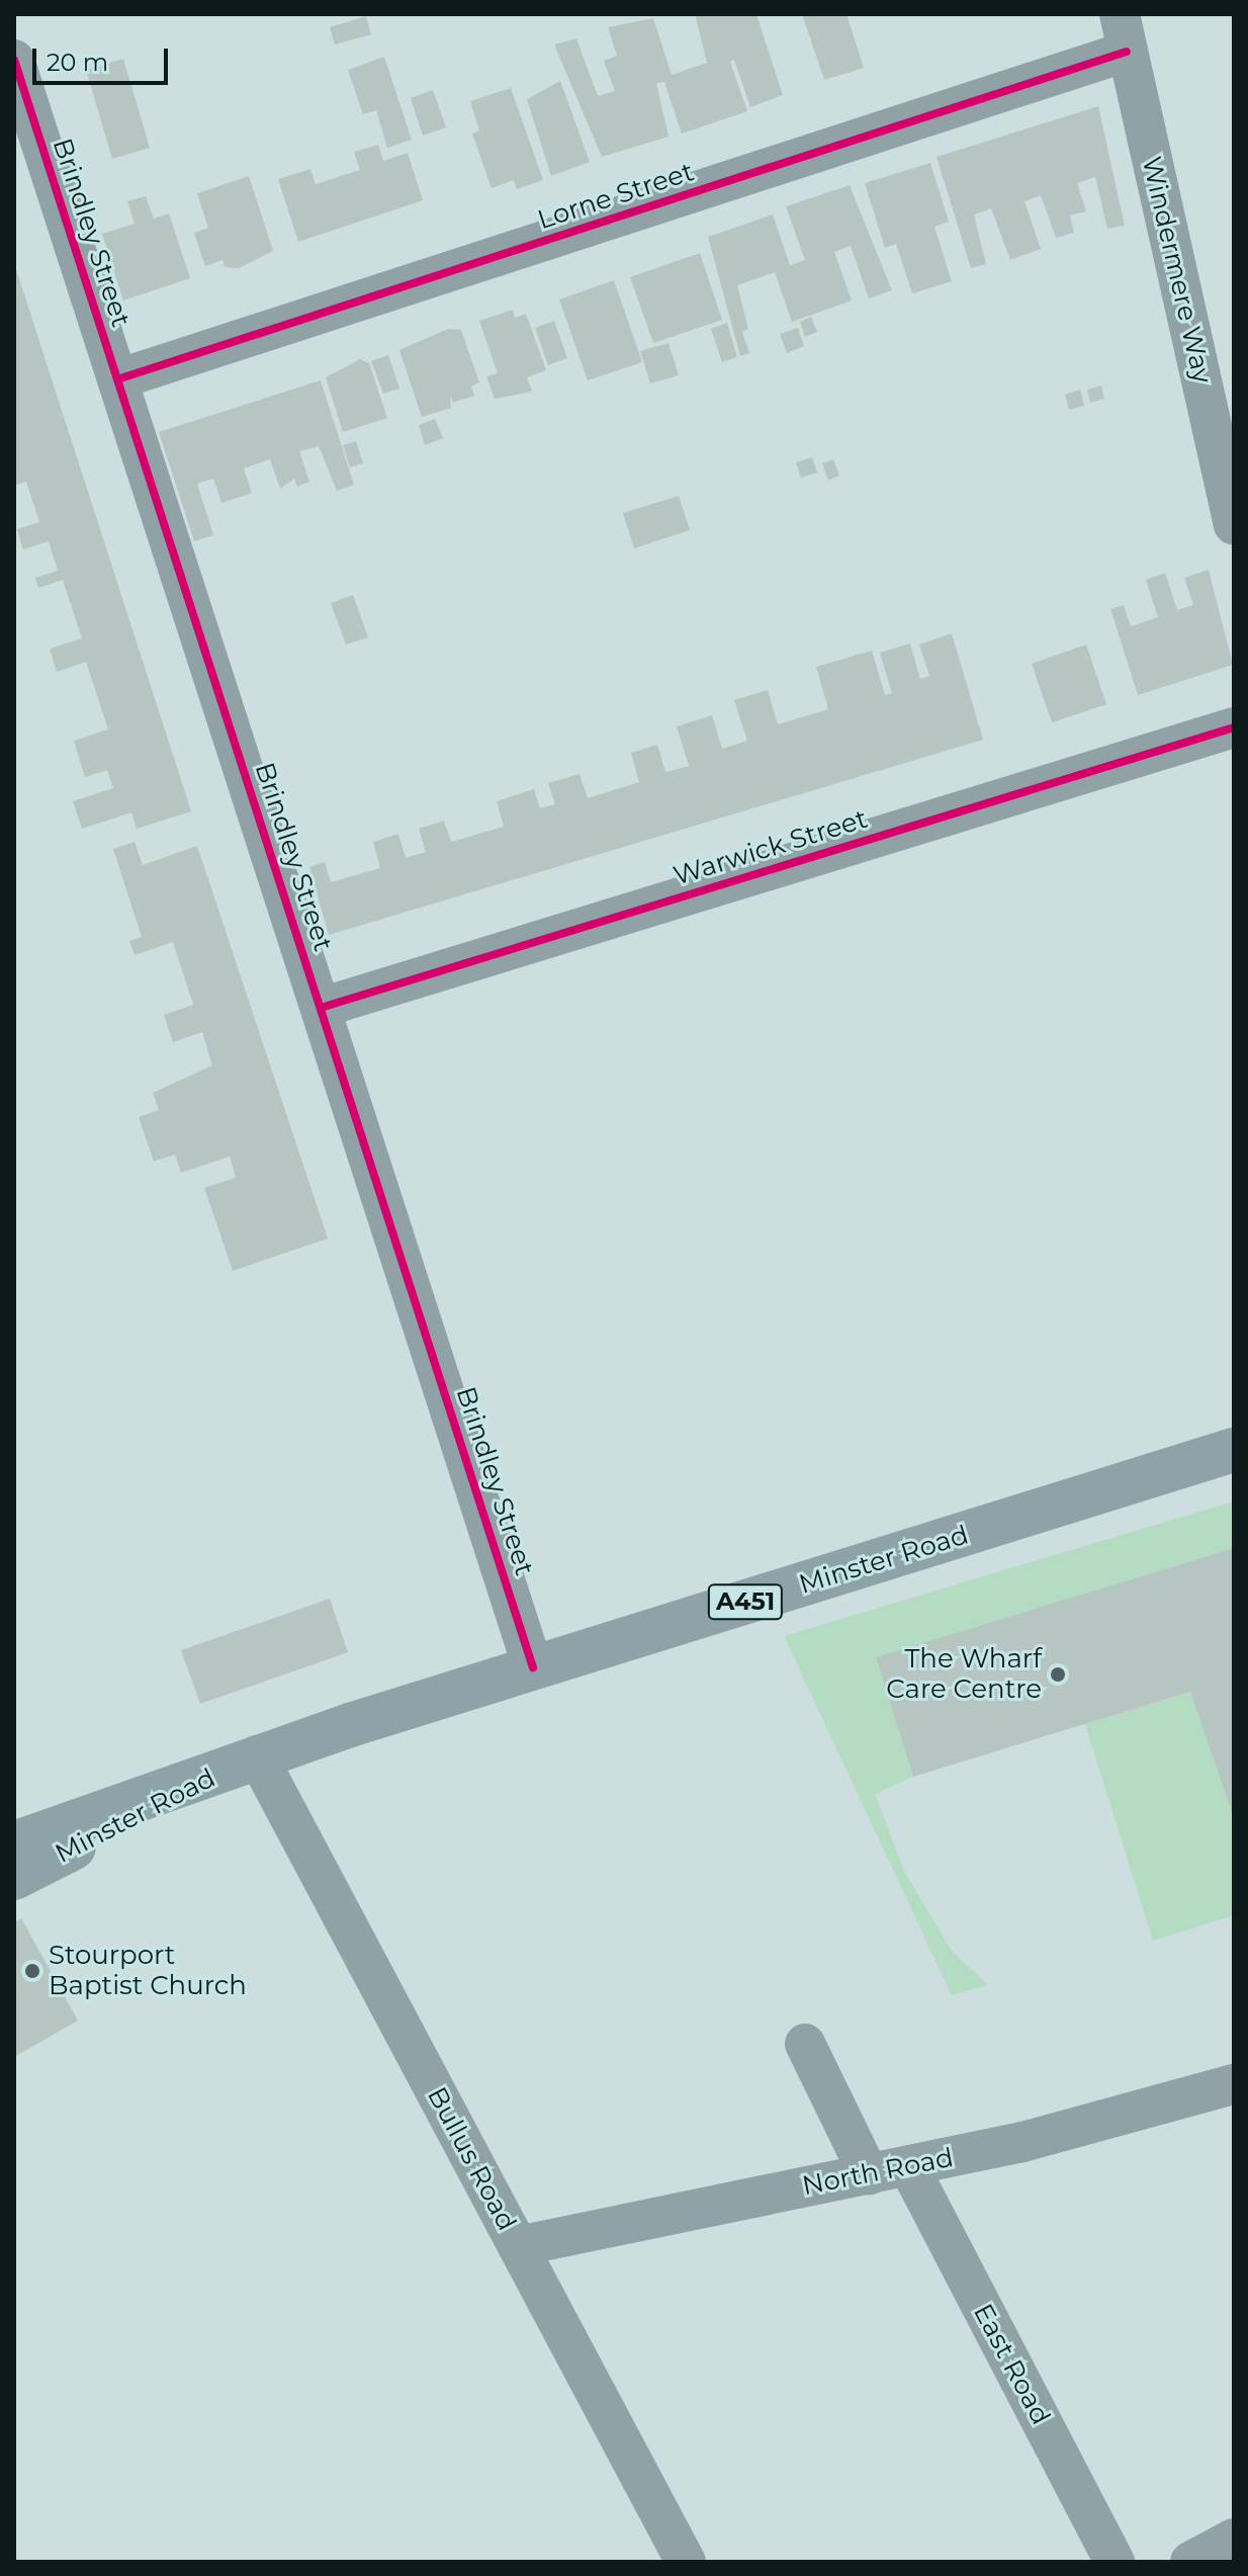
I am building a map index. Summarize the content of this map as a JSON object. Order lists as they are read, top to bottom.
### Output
{
  "streets": {
    "main road": ["Minster Road", "A451"],
    "street": [
      "Lorne Street",
      "Brindley Street",
      "Windermere Way",
      "Warwick Street",
      "Bullus Road",
      "North Road",
      "East Road"
    ]
  },
  "crossings": [
    ["Lorne Street", "Brindley Street"],
    ["Lorne Street", "Windermere Way"],
    ["Brindley Street", "Warwick Street"],
    ["Brindley Street", "Minster Road"],
    ["Minster Road", "Bullus Road"],
    ["Bullus Road", "North Road"],
    ["North Road", "East Road"]
  ],
  "places": ["The Wharf Care Centre", "Stourport Baptist Church"],
  "scale_bar": "20 m"
}
